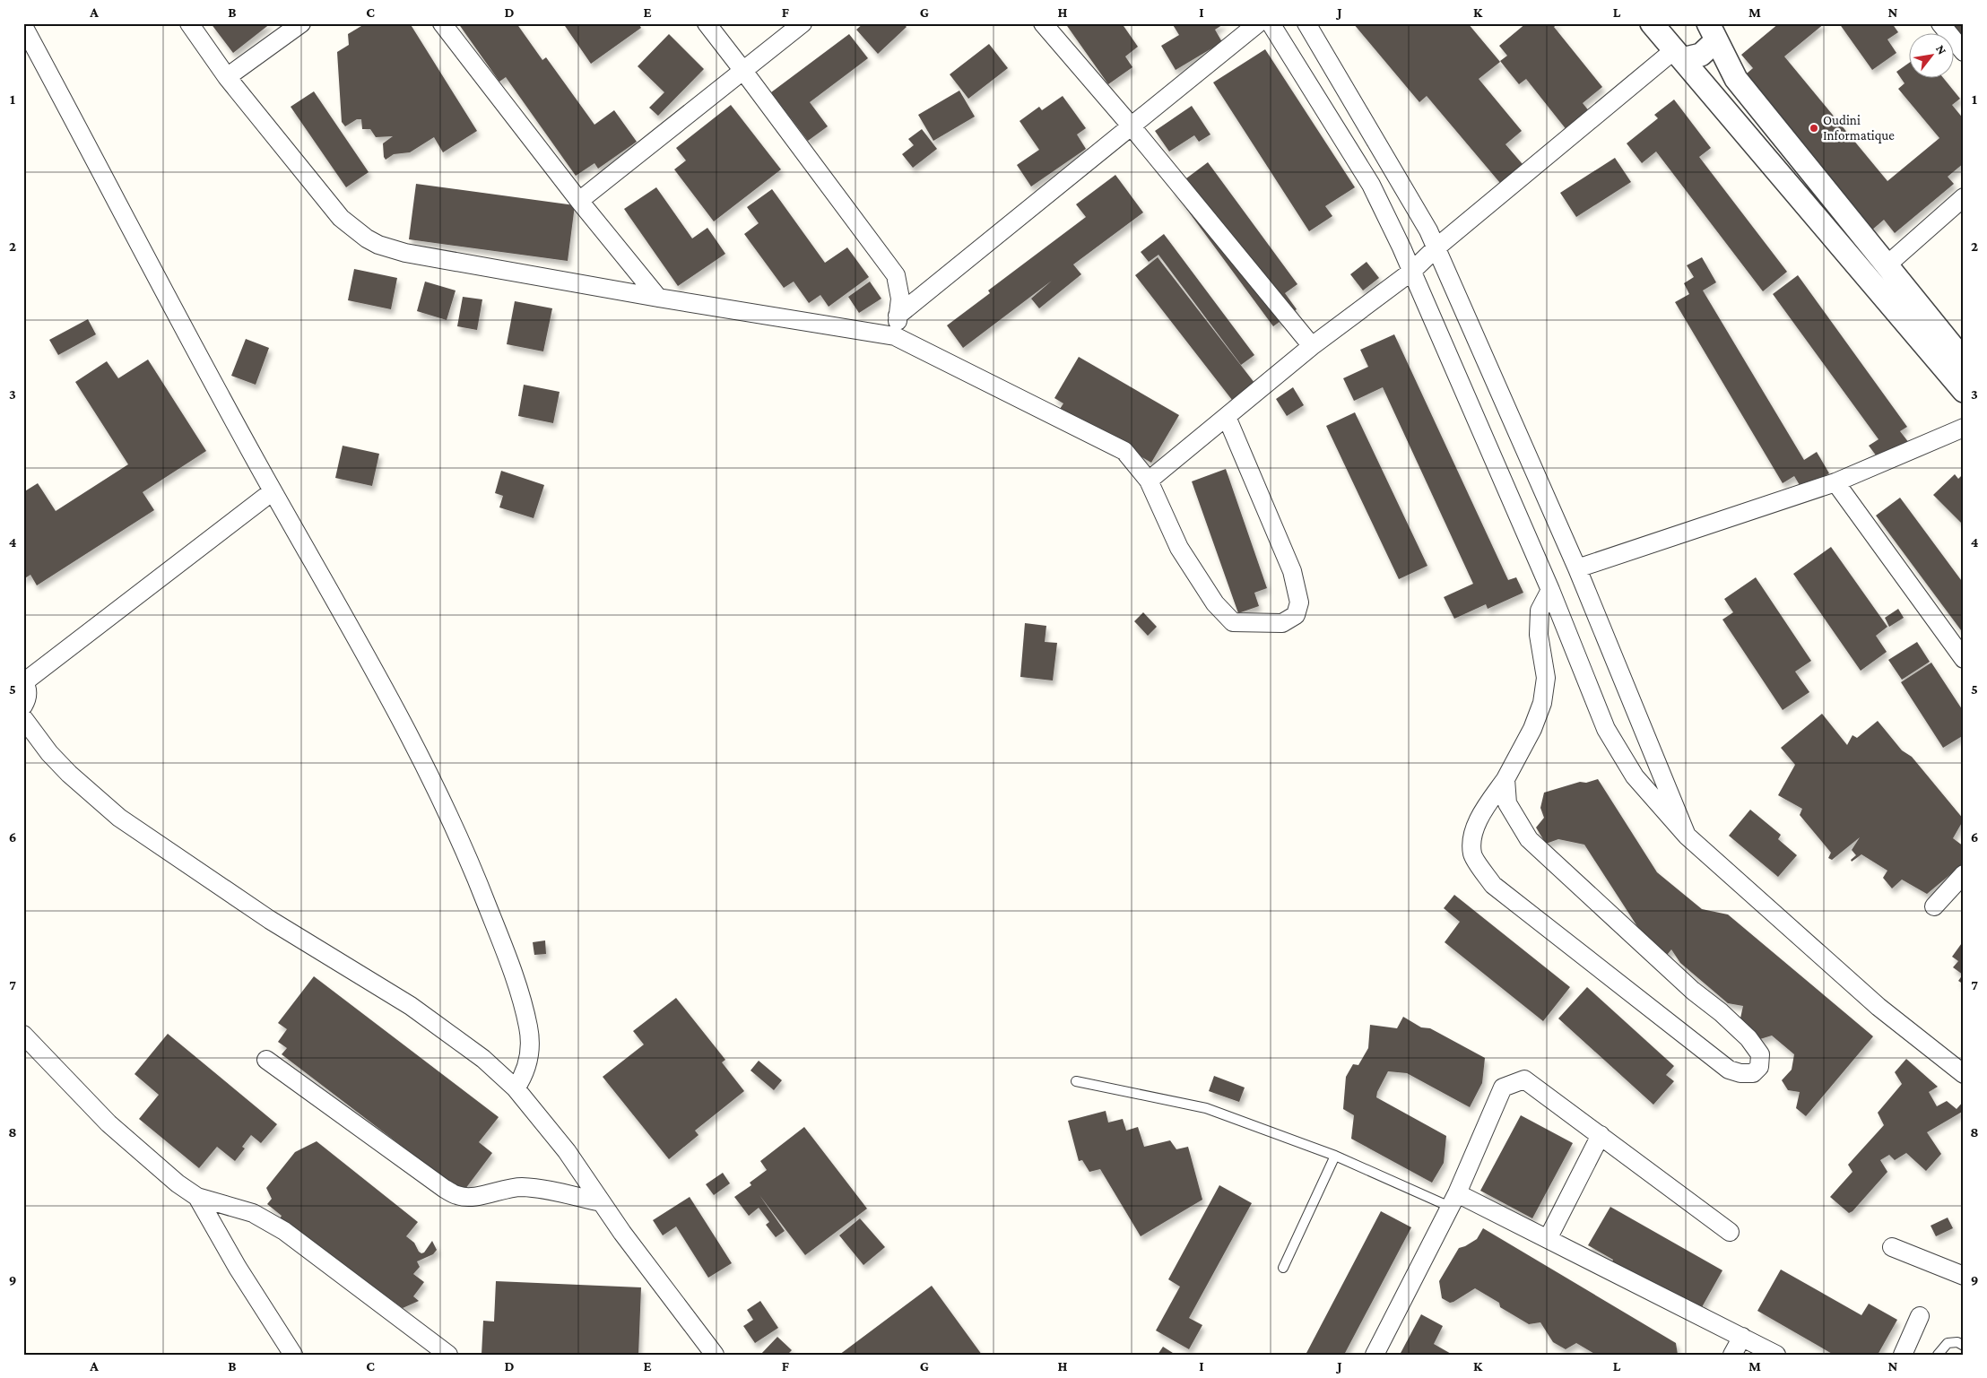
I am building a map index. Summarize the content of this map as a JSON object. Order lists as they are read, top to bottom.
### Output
{
  "places": ["Oudini Informatique"],
  "north": "top right",
  "grid": {
    "columns": [
      "A",
      "B",
      "C",
      "D",
      "E",
      "F",
      "G",
      "H",
      "I",
      "J",
      "K",
      "L",
      "M",
      "N"
    ],
    "rows": [
      "1",
      "2",
      "3",
      "4",
      "5",
      "6",
      "7",
      "8",
      "9"
    ]
  }
}
